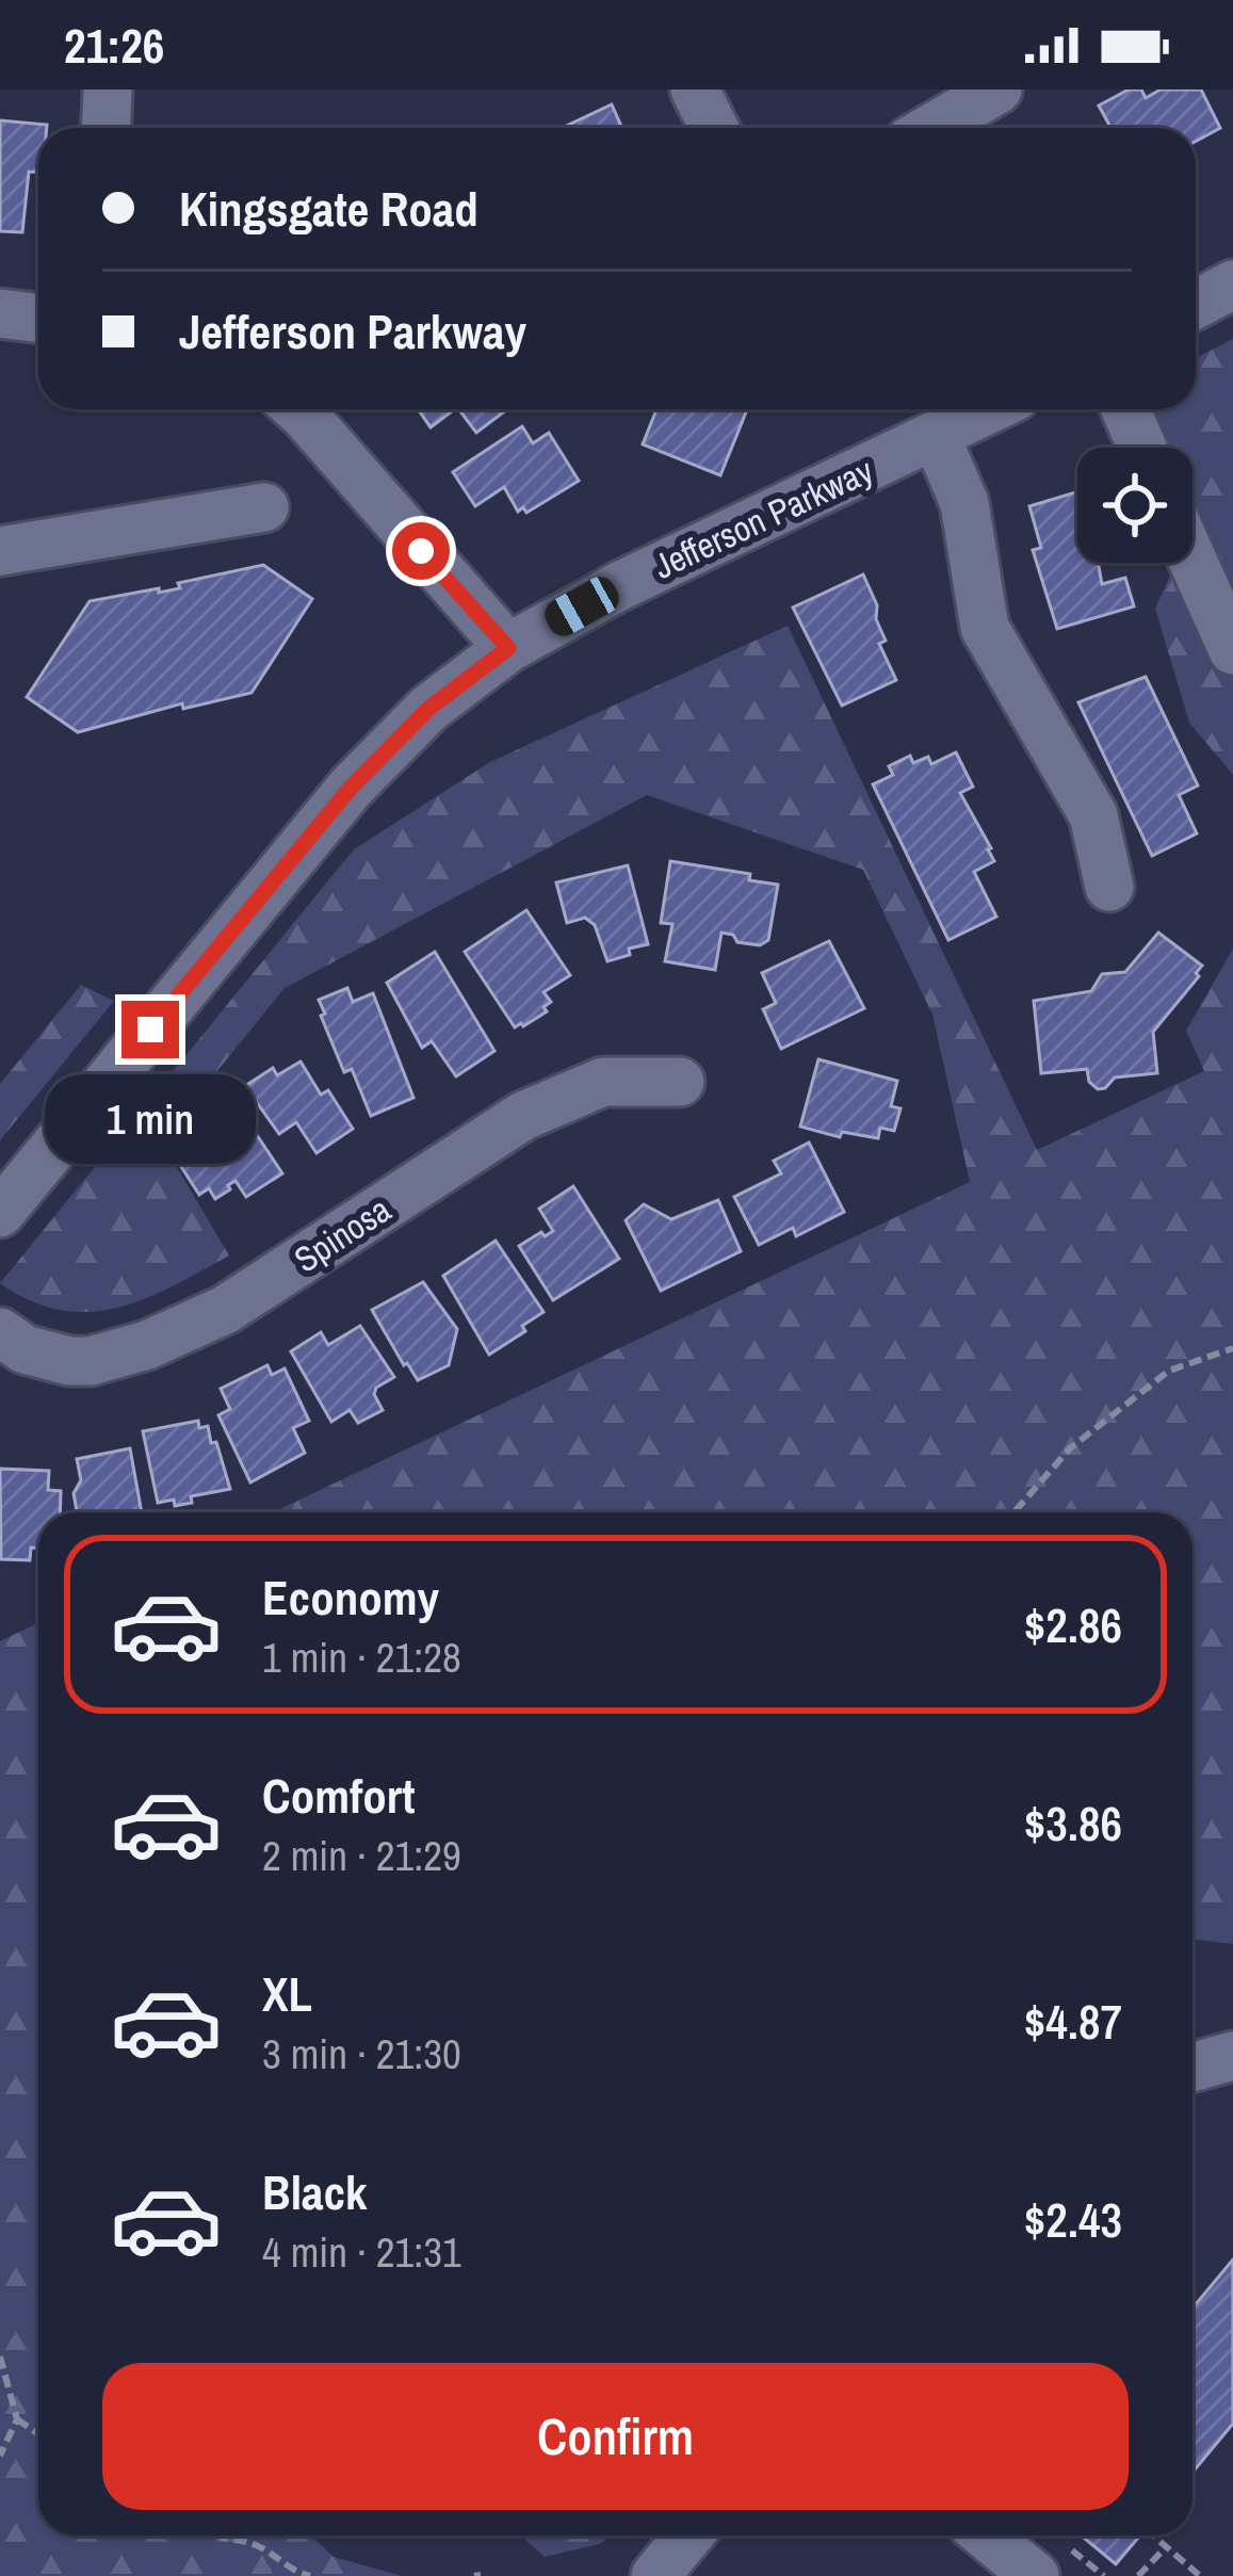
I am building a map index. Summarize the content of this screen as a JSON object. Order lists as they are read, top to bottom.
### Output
{
  "streets": {
    "street": ["Jefferson Parkway", "Spinosa"]
  },
  "page": {
    "status": "21:26",
    "banner": ["Kingsgate Road", "Jefferson Parkway"],
    "bubble": "1 min",
    "list": [
      {
        "name": "Economy",
        "note": "1 min · 21:28",
        "value": "$2.86"
      },
      {
        "name": "Comfort",
        "note": "2 min · 21:29",
        "value": "$3.86"
      },
      {
        "name": "XL",
        "note": "3 min · 21:30",
        "value": "$4.87"
      },
      {
        "name": "Black",
        "note": "4 min · 21:31",
        "value": "$2.43"
      }
    ],
    "buttons": "Confirm"
  }
}
